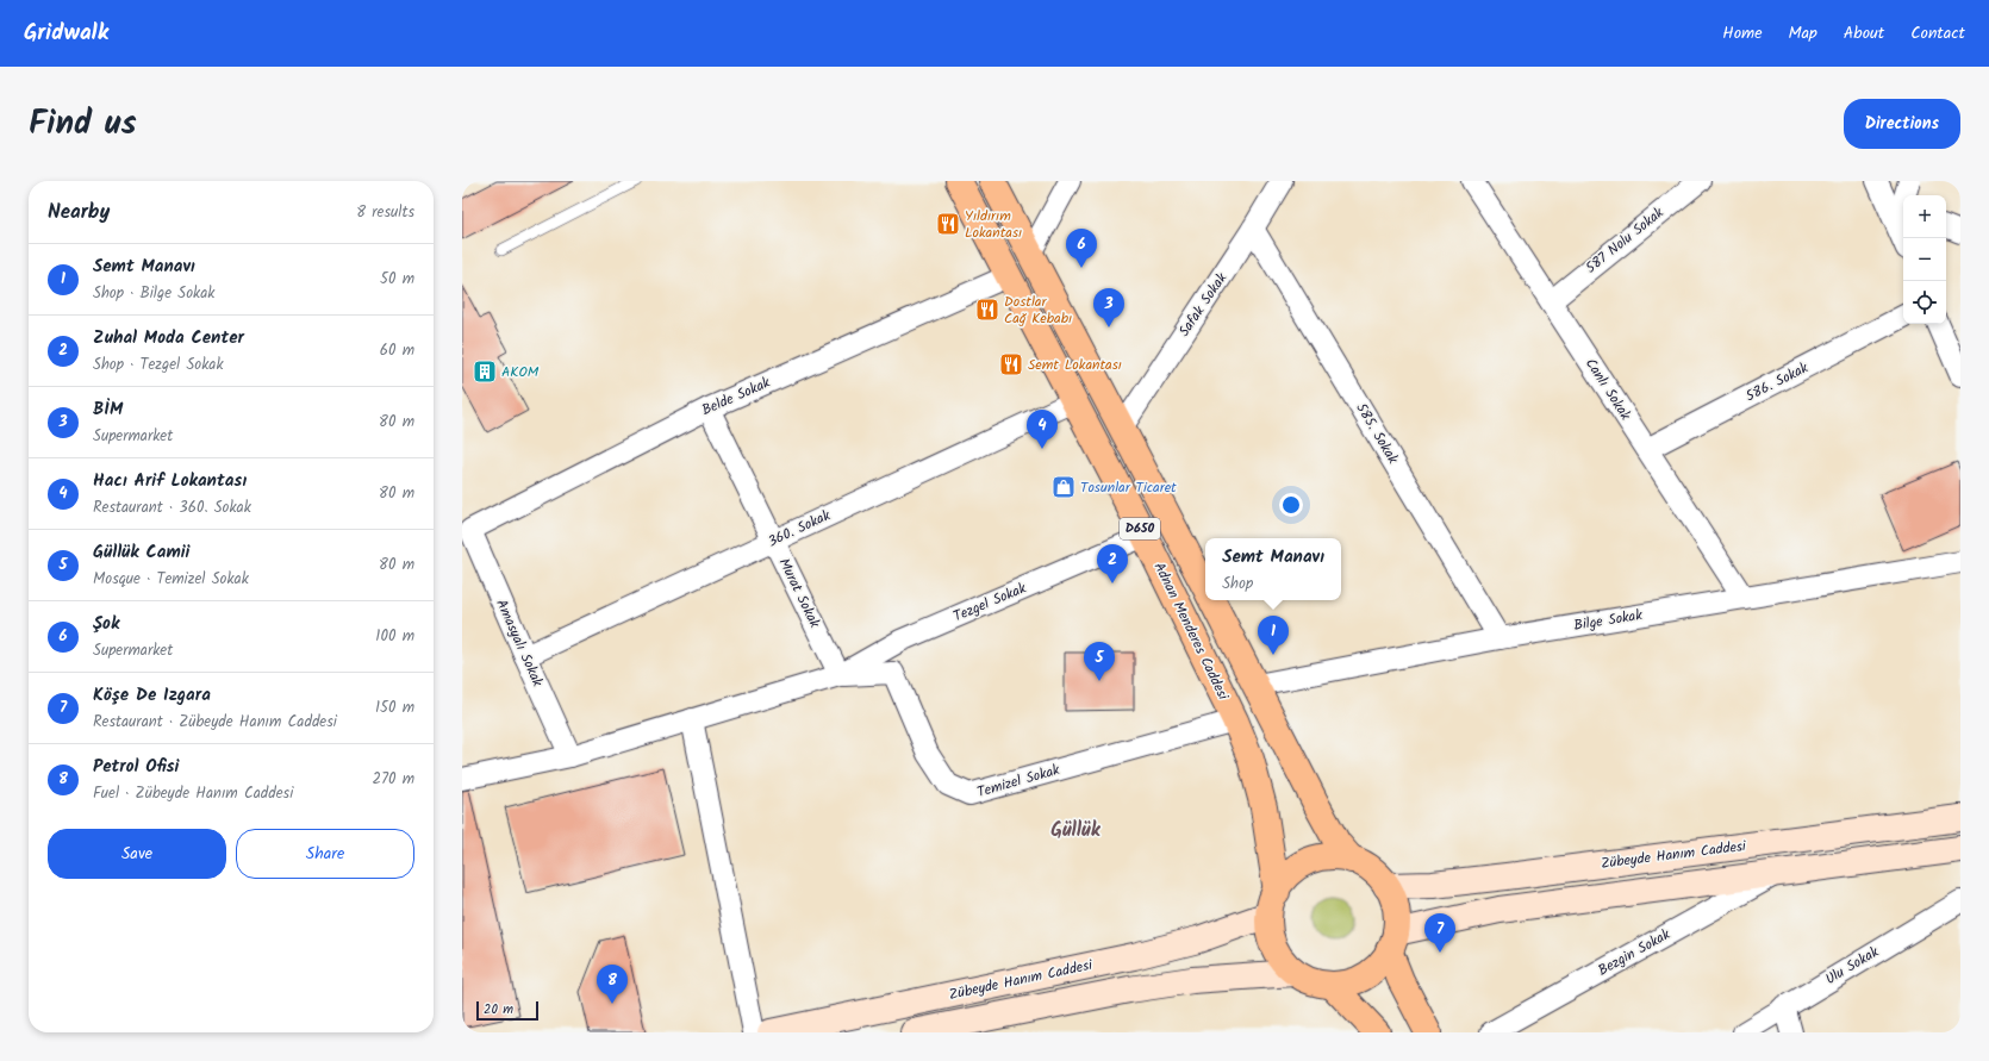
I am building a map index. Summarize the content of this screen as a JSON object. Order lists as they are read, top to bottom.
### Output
{
  "streets": {
    "main road": ["D650", "Adnan Menderes Caddesi", "Zübeyde Hanım Caddesi"],
    "street": [
      "587 Nolu Sokak",
      "Safak Sokak",
      "586. Sokak",
      "Canlı Sokak",
      "Belde Sokak",
      "585. Sokak",
      "360. Sokak",
      "Murat Sokak",
      "Tezgel Sokak",
      "Bilge Sokak",
      "Amasyalı Sokak",
      "Temizel Sokak",
      "Bezgin Sokak",
      "Ulu Sokak"
    ]
  },
  "crossings": [
    ["587 Nolu Sokak", "Canlı Sokak"],
    ["Safak Sokak", "585. Sokak"],
    ["586. Sokak", "Canlı Sokak"],
    ["Canlı Sokak", "Bilge Sokak"],
    ["Belde Sokak", "Murat Sokak"],
    ["Belde Sokak", "Adnan Menderes Caddesi"],
    ["Belde Sokak", "Amasyalı Sokak"],
    ["585. Sokak", "Bilge Sokak"],
    ["360. Sokak", "Murat Sokak"],
    ["360. Sokak", "Adnan Menderes Caddesi"],
    ["360. Sokak", "Amasyalı Sokak"],
    ["Murat Sokak", "Tezgel Sokak"],
    ["Murat Sokak", "Temizel Sokak"],
    ["Tezgel Sokak", "Adnan Menderes Caddesi"],
    ["Tezgel Sokak", "Temizel Sokak"],
    ["Adnan Menderes Caddesi", "Temizel Sokak"],
    ["Adnan Menderes Caddesi", "Zübeyde Hanım Caddesi"]
  ],
  "districts": ["Güllük"],
  "places": {
    "restaurant": ["Yıldırım Lokantası", "Dostlar Cağ Kebabı", "Semt Lokantası"],
    "building": ["AKOM"],
    "shop": ["Tosunlar Ticaret"]
  },
  "scale_bar": "20 m",
  "page": {
    "header": "Gridwalk",
    "nav": [
      "Home",
      "Map",
      "About",
      "Contact"
    ],
    "title": "Find us",
    "buttons": [
      "Directions",
      ["Save", "Share"]
    ],
    "heading": ["Nearby", "8 results"],
    "map_buttons": ["+", "−"],
    "pins": [
      "6",
      "3",
      "4",
      "2",
      "1",
      "5",
      "7",
      "8"
    ],
    "list": [
      {
        "mark": "1",
        "name": "Semt Manavı",
        "note": "Shop · Bilge Sokak",
        "value": "50 m"
      },
      {
        "mark": "2",
        "name": "Zuhal Moda Center",
        "note": "Shop · Tezgel Sokak",
        "value": "60 m"
      },
      {
        "mark": "3",
        "name": "BİM",
        "note": "Supermarket",
        "value": "80 m"
      },
      {
        "mark": "4",
        "name": "Hacı Arif Lokantası",
        "note": "Restaurant · 360. Sokak",
        "value": "80 m"
      },
      {
        "mark": "5",
        "name": "Güllük Camii",
        "note": "Mosque · Temizel Sokak",
        "value": "80 m"
      },
      {
        "mark": "6",
        "name": "Şok",
        "note": "Supermarket",
        "value": "100 m"
      },
      {
        "mark": "7",
        "name": "Köşe De Izgara",
        "note": "Restaurant · Zübeyde Hanım Caddesi",
        "value": "150 m"
      },
      {
        "mark": "8",
        "name": "Petrol Ofisi",
        "note": "Fuel · Zübeyde Hanım Caddesi",
        "value": "270 m"
      }
    ],
    "popup": ["Semt Manavı", "Shop"],
    "scale": "20 m"
  }
}
